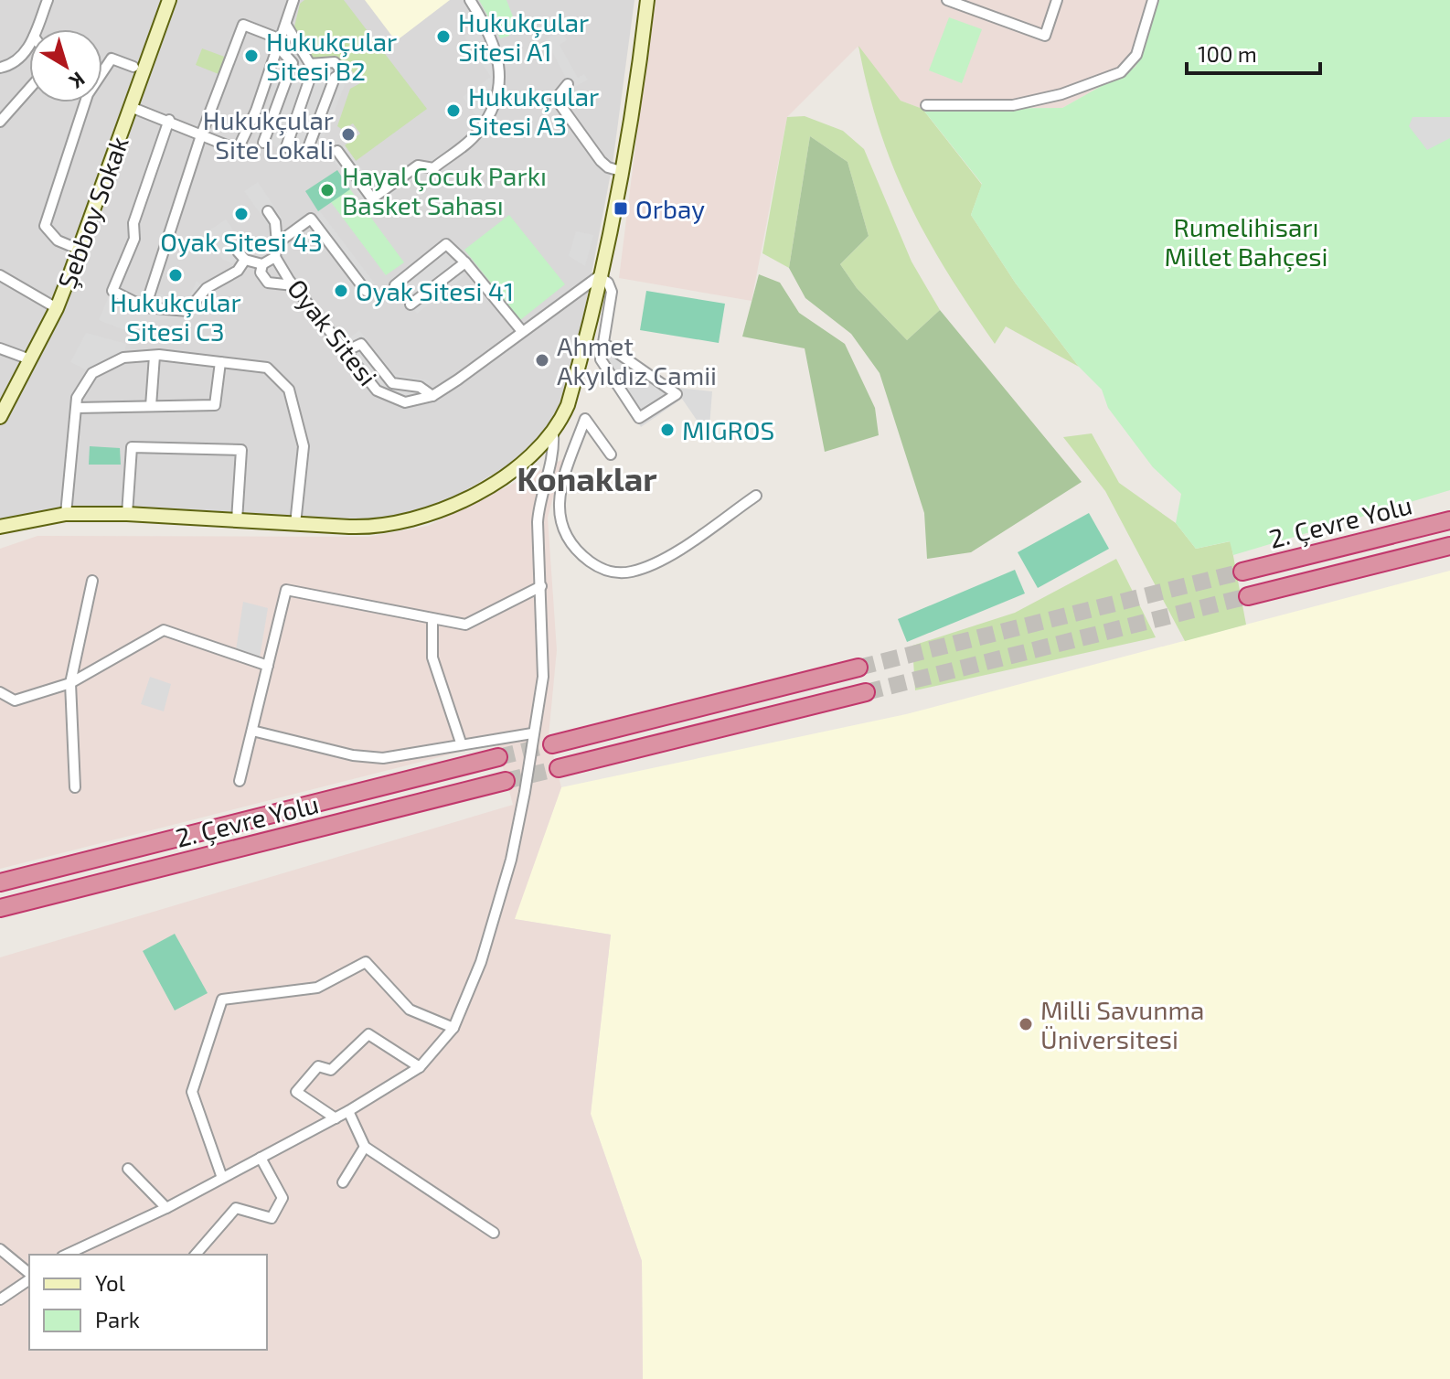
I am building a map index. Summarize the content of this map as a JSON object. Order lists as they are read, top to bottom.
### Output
{
  "streets": {
    "highway": ["2. Çevre Yolu"],
    "main road": ["Şebboy Sokak"],
    "street": ["Oyak Sitesi"]
  },
  "districts": ["Konaklar"],
  "parks": ["Rumelihisarı Millet Bahçesi"],
  "places": {
    "other": [
      "Hukukçular Sitesi A1",
      "Hukukçular Sitesi B2",
      "Hukukçular Sitesi A3",
      "Hukukçular Site Lokali",
      "Hayal Çocuk Parkı Basket Sahası",
      "Oyak Sitesi 43",
      "Hukukçular Sitesi C3",
      "Oyak Sitesi 41",
      "Ahmet Akyıldız Camii",
      "MIGROS",
      "Milli Savunma Üniversitesi"
    ],
    "transit": ["Orbay"]
  },
  "legend": ["Yol", "Park"],
  "scale_bar": "100 m",
  "north": "bottom right"
}
